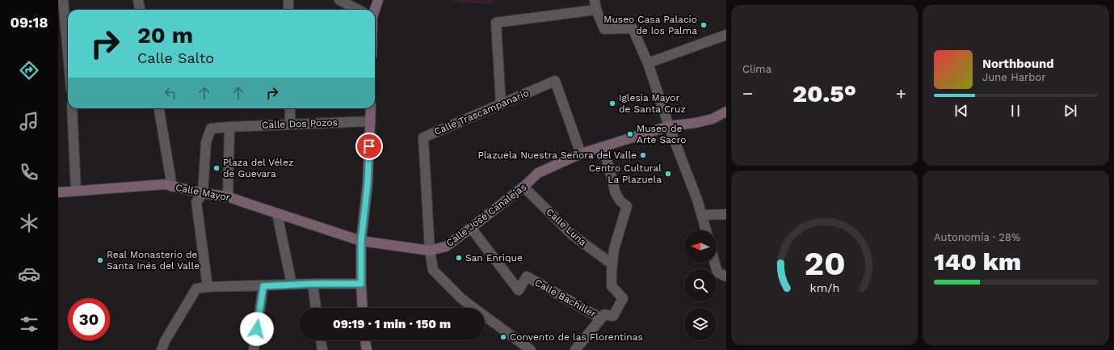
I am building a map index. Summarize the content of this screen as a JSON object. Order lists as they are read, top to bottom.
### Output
{
  "streets": {
    "street": [
      "Calle Trascampanario",
      "Calle Dos Pozos",
      "Calle Mayor",
      "Calle José Canalejas",
      "Calle Luna",
      "Calle Bachiller"
    ]
  },
  "crossings": [
    ["Calle Trascampanario", "Calle José Canalejas"],
    ["Calle Dos Pozos", "Calle Mayor"],
    ["Calle Mayor", "Calle José Canalejas"],
    ["Calle José Canalejas", "Calle Luna"],
    ["Calle José Canalejas", "Calle Bachiller"]
  ],
  "places": [
    "Museo Casa Palacio de los Palma",
    "Iglesia Mayor de Santa Cruz",
    "Museo de Arte Sacro",
    "Plazuela Nuestra Señora del Valle",
    "Plaza del Vélez de Guevara",
    "Centro Cultural La Plazuela",
    "San Enrique",
    "Real Monasterio de Santa Inés del Valle",
    "Convento de las Florentinas"
  ],
  "north": "left",
  "page": {
    "tabs": "09:18",
    "tile": [
      "Clima",
      ["Autonomía · 28%", "140 km"]
    ],
    "turn": ["20 m", "Calle Salto"],
    "song": ["Northbound", "June Harbor"],
    "heat": ["−", "20.5°", "+"],
    "limit": "30",
    "trip": "09:19 · 1 min · 150 m",
    "gauge": ["20", "km/h"]
  }
}
